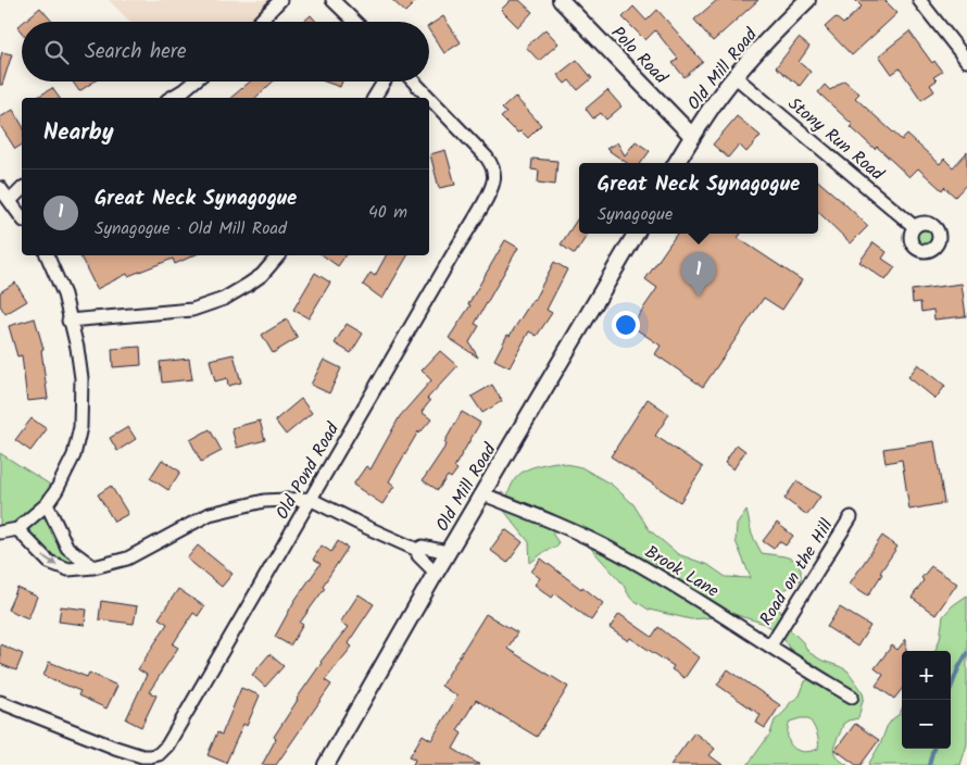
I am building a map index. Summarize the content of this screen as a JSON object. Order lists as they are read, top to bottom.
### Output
{
  "streets": {
    "street": [
      "Polo Road",
      "Old Mill Road",
      "Stony Run Road",
      "Old Pond Road",
      "Brook Lane",
      "Road on the Hill"
    ]
  },
  "crossings": [
    ["Polo Road", "Old Mill Road"],
    ["Old Mill Road", "Stony Run Road"],
    ["Old Mill Road", "Brook Lane"],
    ["Brook Lane", "Road on the Hill"]
  ],
  "page": {
    "search": "Search here",
    "heading": "Nearby",
    "popup": ["Great Neck Synagogue", "Synagogue"],
    "list": [
      {
        "mark": "1",
        "name": "Great Neck Synagogue",
        "note": "Synagogue · Old Mill Road",
        "value": "40 m"
      }
    ],
    "pins": "1",
    "map_buttons": ["+", "−"]
  }
}
